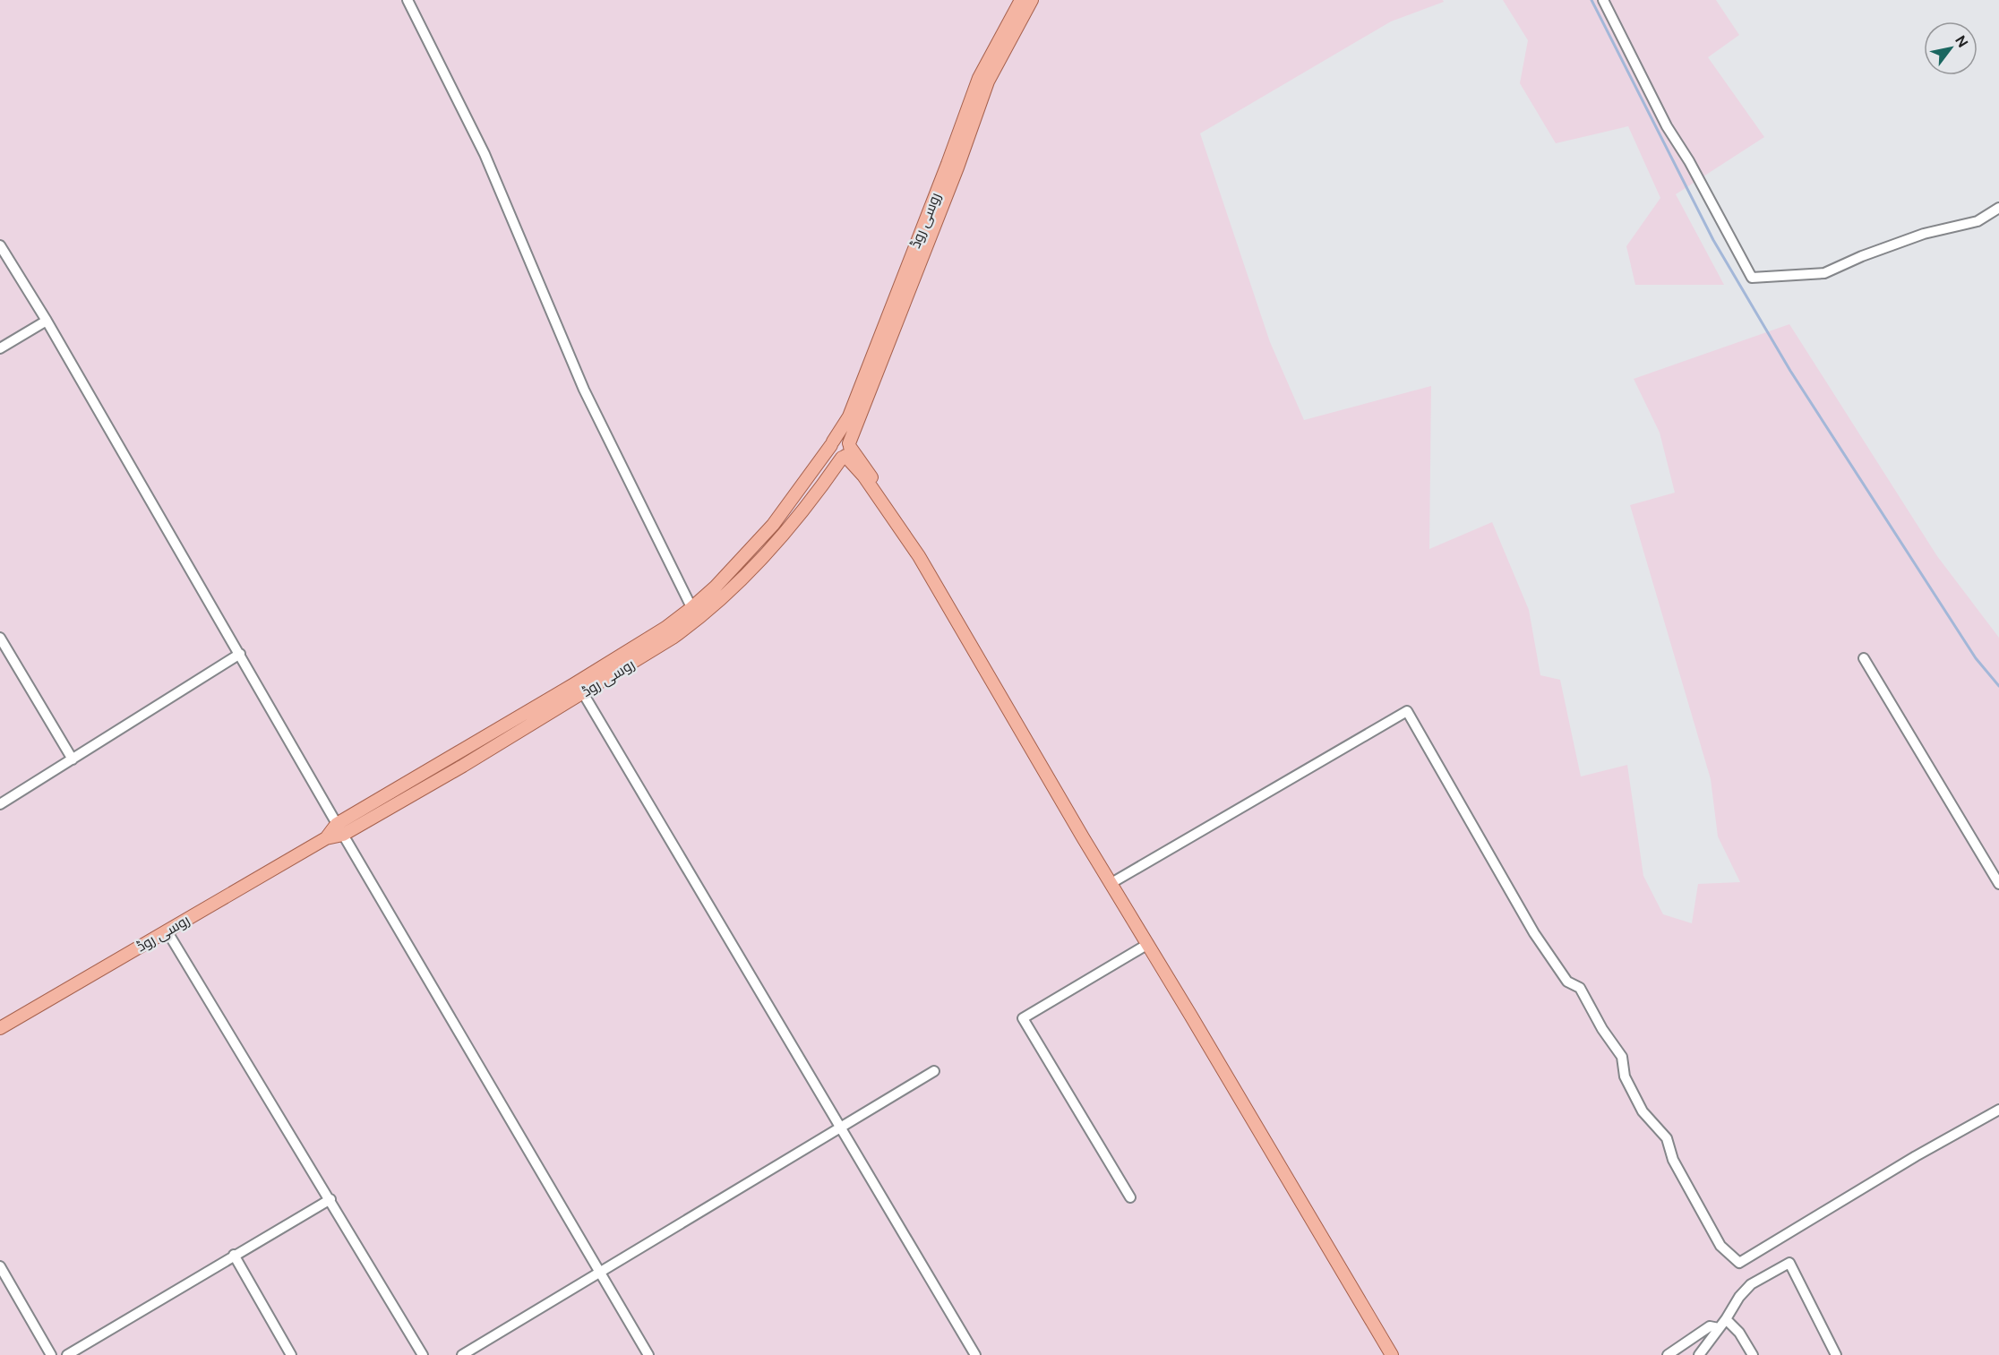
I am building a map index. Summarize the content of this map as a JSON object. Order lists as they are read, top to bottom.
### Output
{
  "streets": {
    "main road": ["روسی روڈ"]
  },
  "north": "top right"
}
